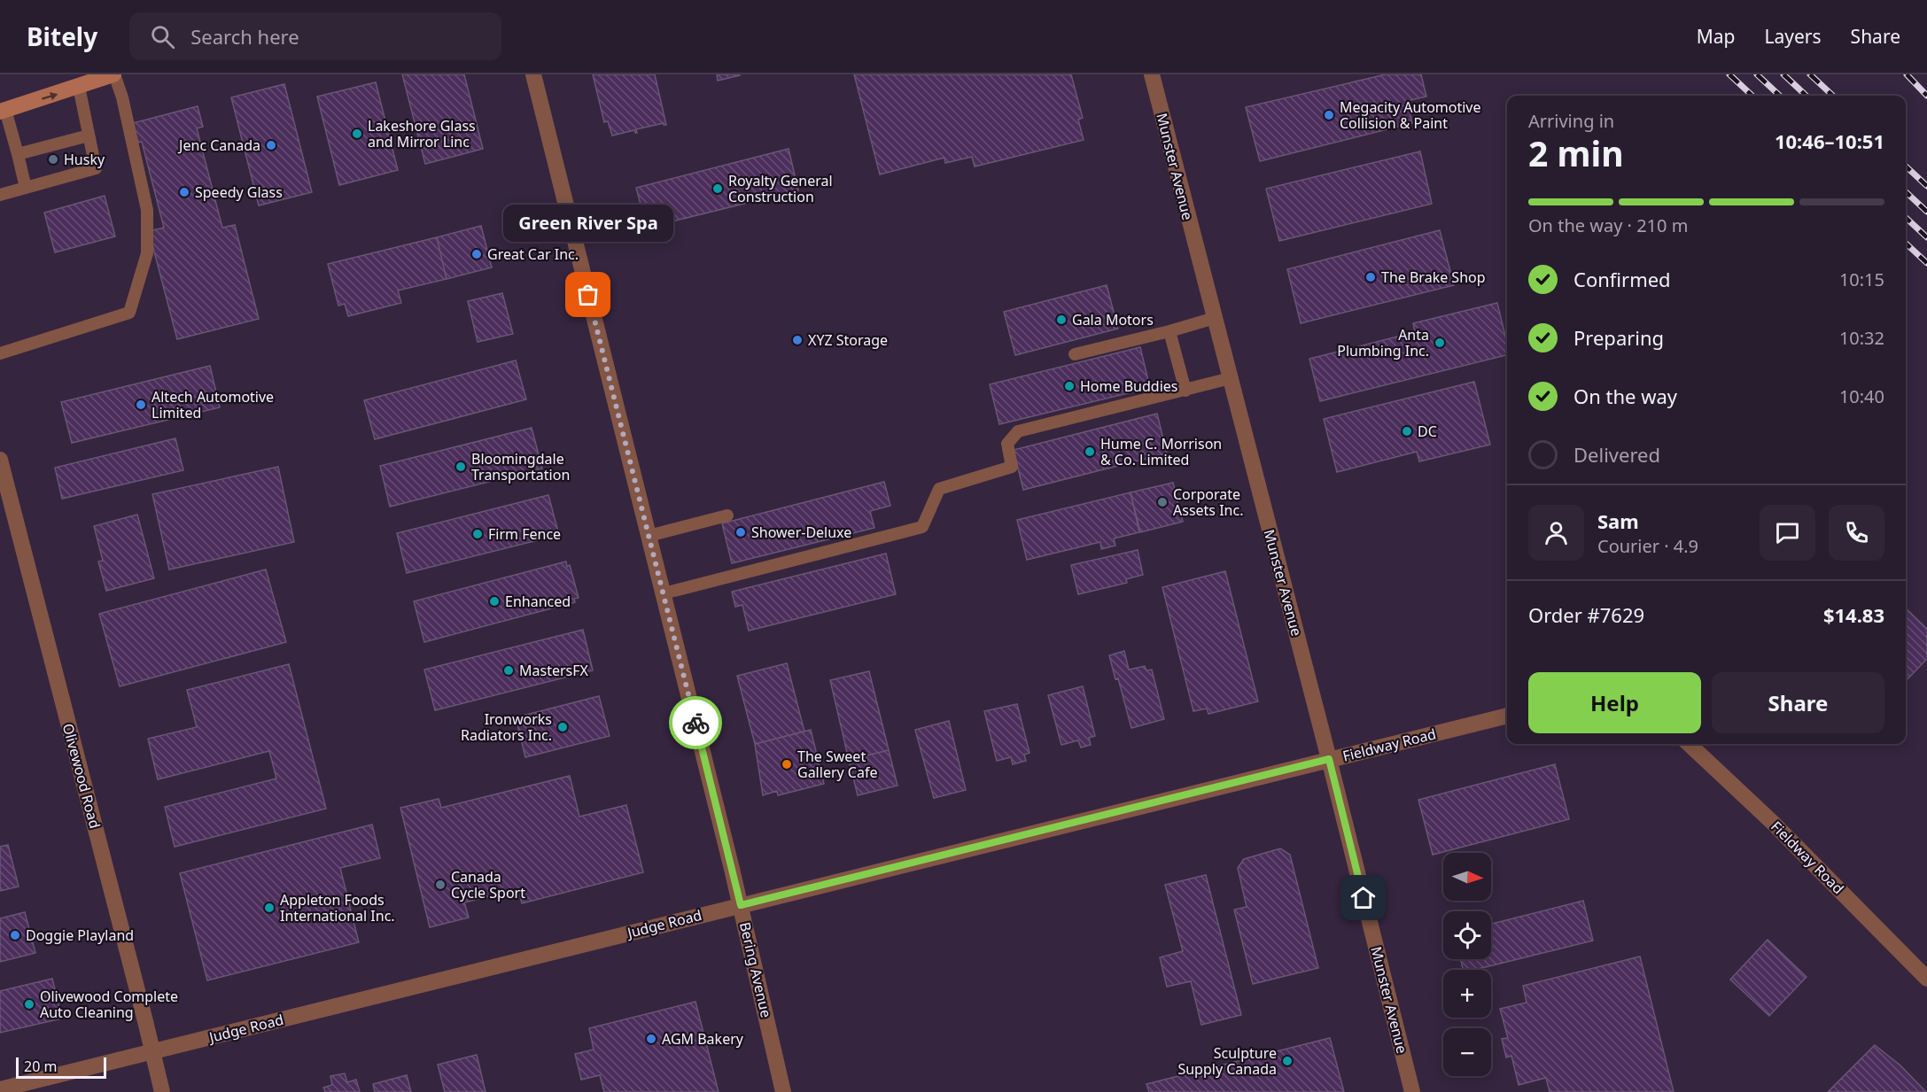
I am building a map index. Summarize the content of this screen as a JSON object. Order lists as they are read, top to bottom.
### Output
{
  "streets": {
    "street": [
      "Munster Avenue",
      "Fieldway Road",
      "Olivewood Road",
      "Judge Road",
      "Bering Avenue"
    ]
  },
  "crossings": [
    ["Munster Avenue", "Fieldway Road"],
    ["Munster Avenue", "Judge Road"],
    ["Fieldway Road", "Judge Road"],
    ["Olivewood Road", "Judge Road"],
    ["Judge Road", "Bering Avenue"]
  ],
  "places": [
    "Megacity Automotive Collision & Paint",
    "Lakeshore Glass and Mirror Linc",
    "Jenc Canada",
    "Husky",
    "Royalty General Construction",
    "Speedy Glass",
    "Great Car Inc.",
    "The Brake Shop",
    "Green River Spa",
    "Gala Motors",
    "XYZ Storage",
    "Anta Plumbing Inc.",
    "Home Buddies",
    "Altech Automotive Limited",
    "DC",
    "Hume C. Morrison & Co. Limited",
    "Bloomingdale Transportation",
    "Corporate Assets Inc.",
    "Shower-Deluxe",
    "Firm Fence",
    "Enhanced",
    "MastersFX",
    "Ironworks Radiators Inc.",
    "The Sweet Gallery Cafe",
    "Canada Cycle Sport",
    "Appleton Foods International Inc.",
    "Doggie Playland",
    "Olivewood Complete Auto Cleaning",
    "AGM Bakery",
    "Sculpture Supply Canada"
  ],
  "scale_bar": "20 m",
  "north": "right",
  "page": {
    "header": "Bitely",
    "search": "Search here",
    "nav": ["Map", "Layers", "Share"],
    "heading": ["2 min", "Arriving in", "10:46–10:51"],
    "panel": [
      "Sam",
      "Courier · 4.9",
      "Order #7629",
      "$14.83"
    ],
    "bar": "On the way · 210 m",
    "bubble": "Green River Spa",
    "list": [
      ["Confirmed", "10:15"],
      ["Preparing", "10:32"],
      ["On the way", "10:40"],
      "Delivered"
    ],
    "buttons": ["Help", "Share"],
    "map_buttons": ["+", "−"],
    "scale": "20 m"
  }
}
